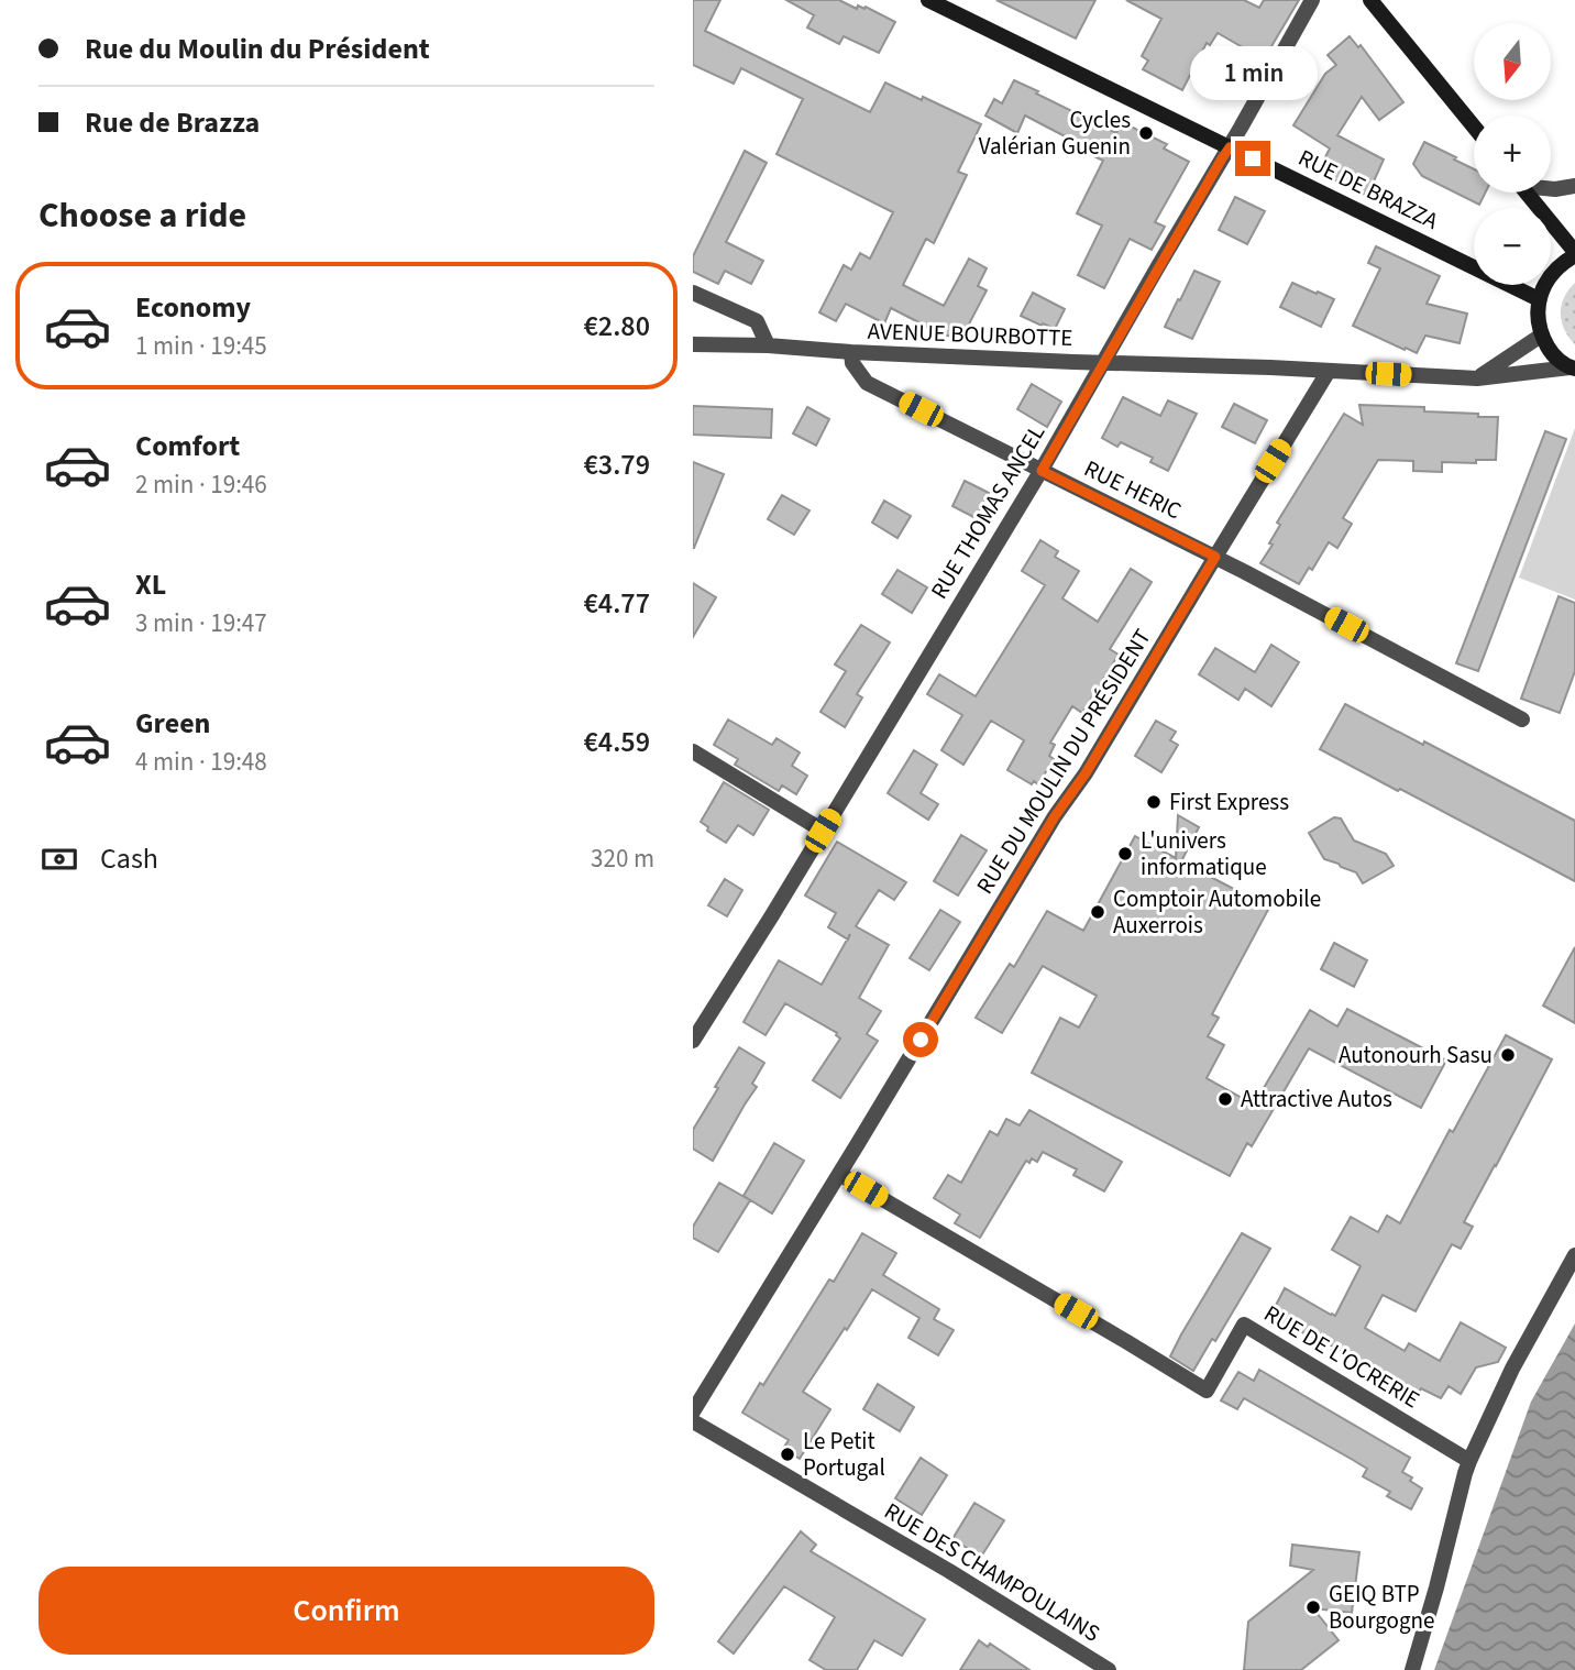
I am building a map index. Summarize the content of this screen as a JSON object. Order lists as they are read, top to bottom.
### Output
{
  "streets": {
    "main road": ["RUE DE BRAZZA"],
    "street": [
      "AVENUE BOURBOTTE",
      "RUE HERIC",
      "RUE THOMAS ANCEL",
      "RUE DU MOULIN DU PRÉSIDENT",
      "RUE DE L'OCRERIE",
      "RUE DES CHAMPOULAINS"
    ]
  },
  "crossings": [
    ["RUE DE BRAZZA", "RUE THOMAS ANCEL"],
    ["AVENUE BOURBOTTE", "RUE HERIC"],
    ["AVENUE BOURBOTTE", "RUE THOMAS ANCEL"],
    ["AVENUE BOURBOTTE", "RUE DU MOULIN DU PRÉSIDENT"],
    ["RUE HERIC", "RUE THOMAS ANCEL"],
    ["RUE HERIC", "RUE DU MOULIN DU PRÉSIDENT"],
    ["RUE DU MOULIN DU PRÉSIDENT", "RUE DE L'OCRERIE"]
  ],
  "places": [
    "Cycles Valérian Guenin",
    "First Express",
    "L'univers informatique",
    "Comptoir Automobile Auxerrois",
    "Autonourh Sasu",
    "Attractive Autos",
    "Le Petit Portugal",
    "GEIQ BTP Bourgogne"
  ],
  "north": "bottom",
  "page": {
    "banner": ["Rue du Moulin du Président", "Rue de Brazza"],
    "map_buttons": ["+", "−"],
    "bubble": "1 min",
    "heading": "Choose a ride",
    "list": [
      {
        "name": "Economy",
        "note": "1 min · 19:45",
        "value": "€2.80"
      },
      {
        "name": "Comfort",
        "note": "2 min · 19:46",
        "value": "€3.79"
      },
      {
        "name": "XL",
        "note": "3 min · 19:47",
        "value": "€4.77"
      },
      {
        "name": "Green",
        "note": "4 min · 19:48",
        "value": "€4.59"
      }
    ],
    "pay": ["Cash", "320 m"],
    "buttons": "Confirm"
  }
}
